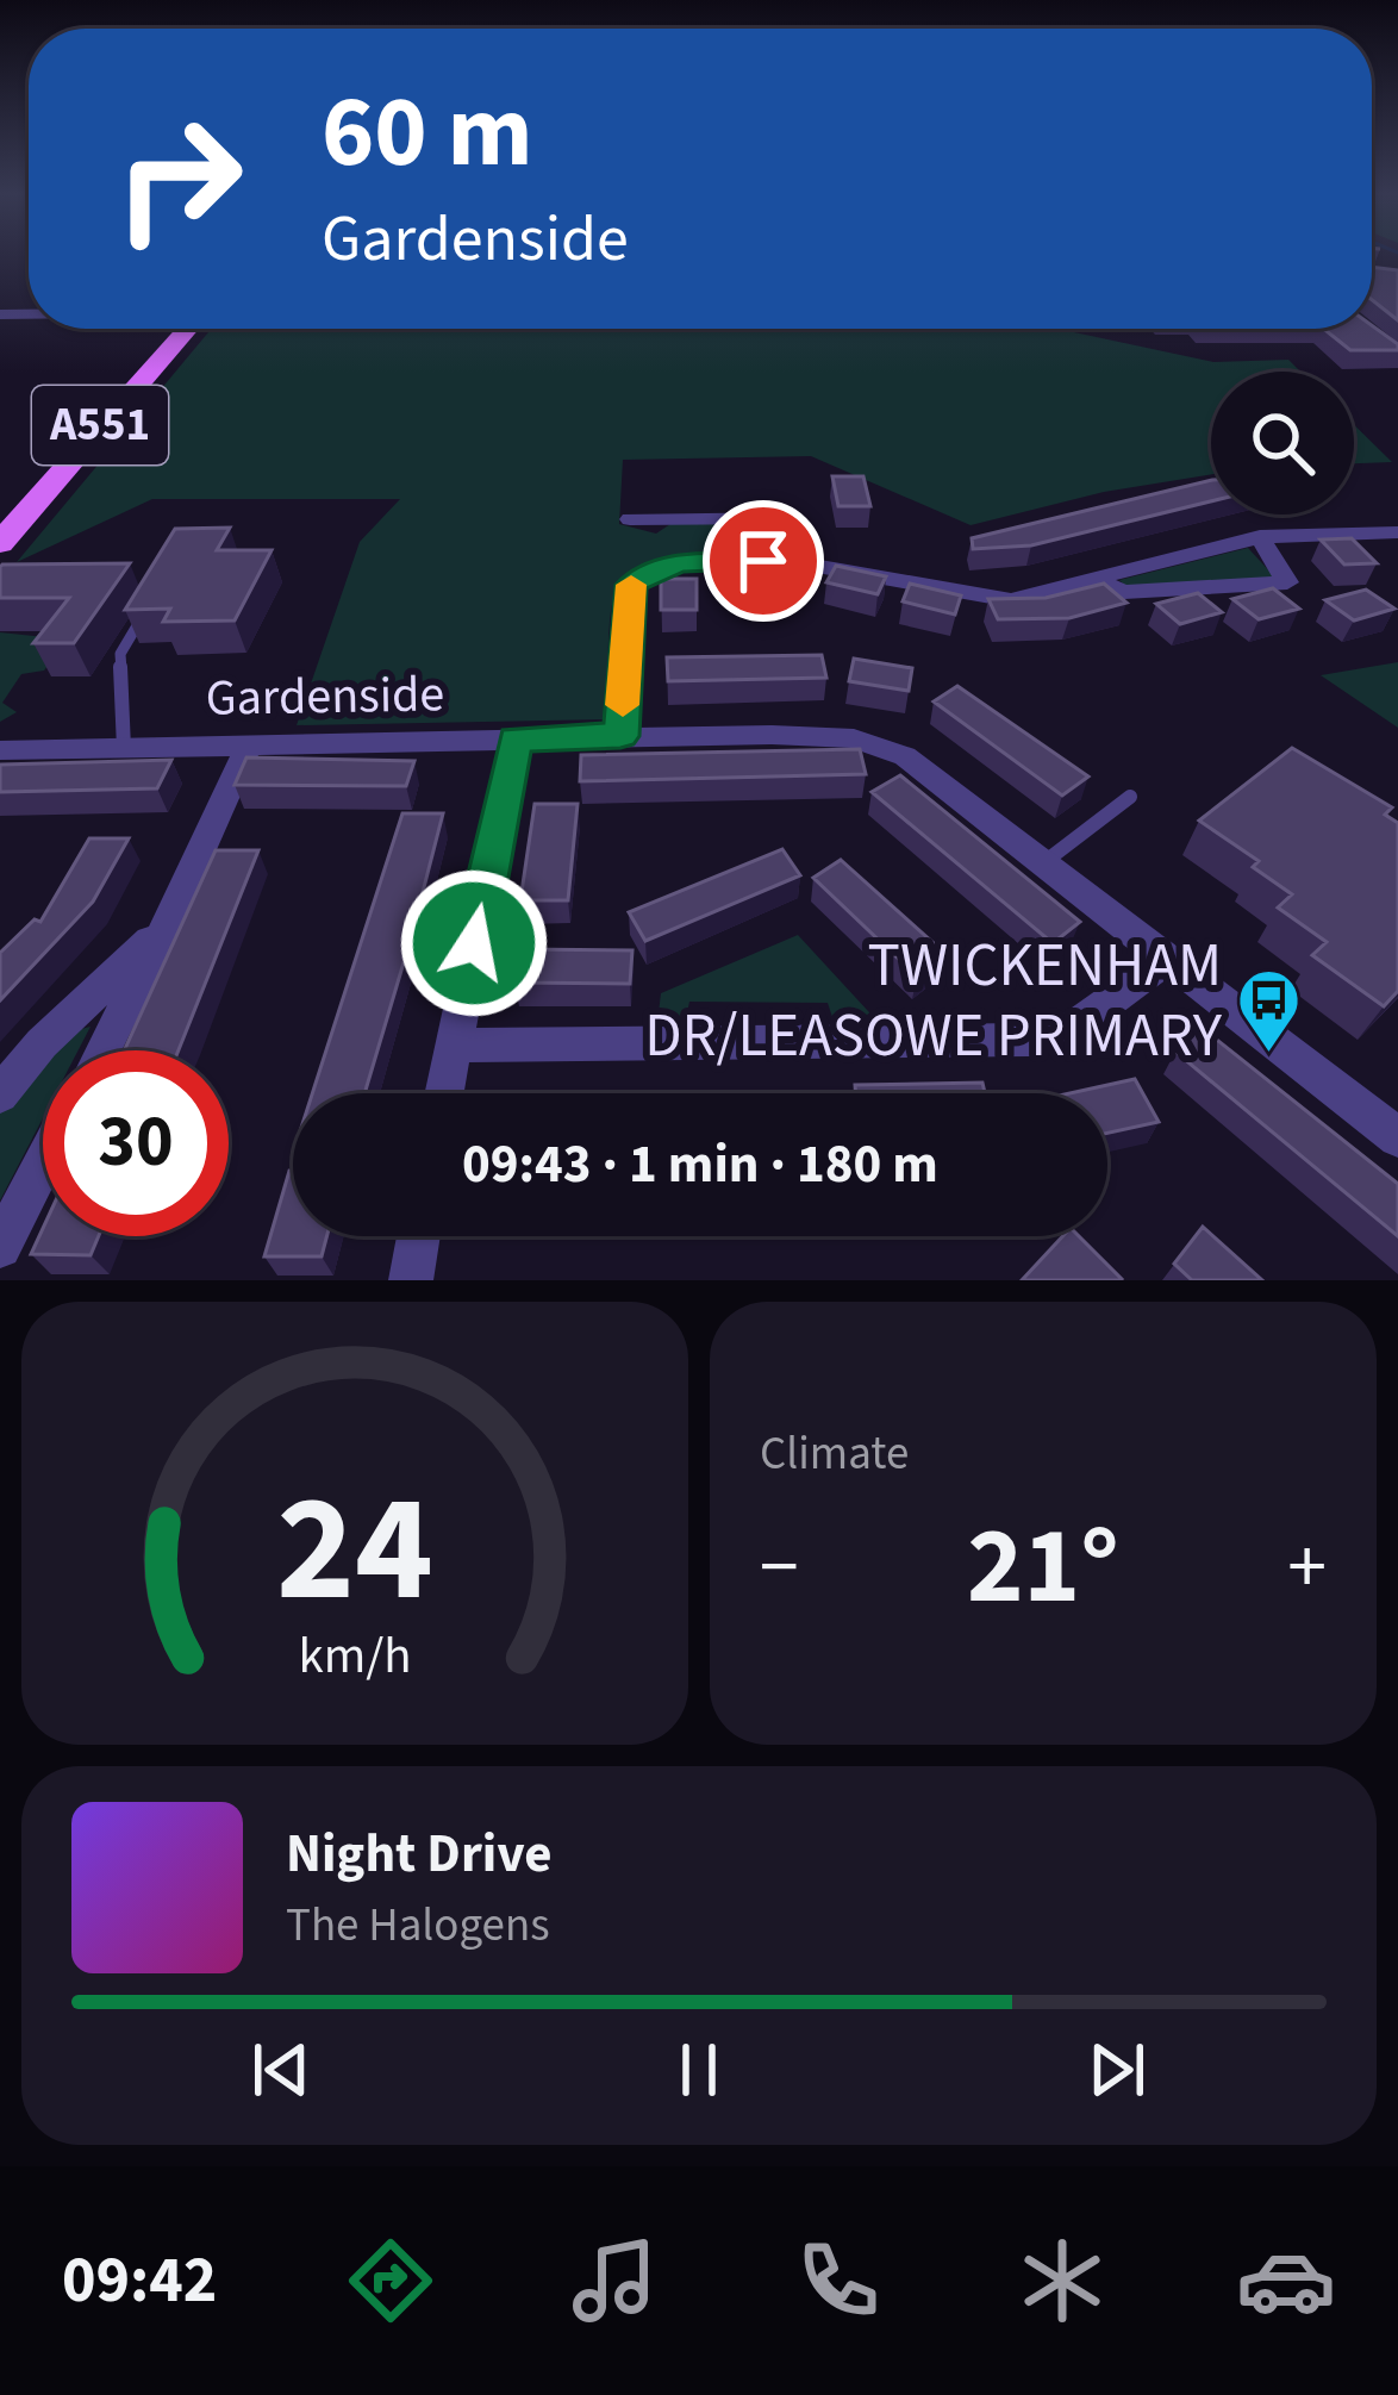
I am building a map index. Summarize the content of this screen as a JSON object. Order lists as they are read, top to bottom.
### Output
{
  "streets": {
    "main road": ["A551"],
    "street": ["Gardenside"]
  },
  "places": {
    "bus stop": ["TWICKENHAM DR/LEASOWE PRIMARY"]
  },
  "page": {
    "turn": ["60 m", "Gardenside"],
    "limit": "30",
    "trip": "09:43 · 1 min · 180 m",
    "tile": "Climate",
    "heat": ["−", "21°", "+"],
    "song": ["Night Drive", "The Halogens"],
    "tabs": "09:42",
    "gauge": ["24", "km/h"]
  }
}
